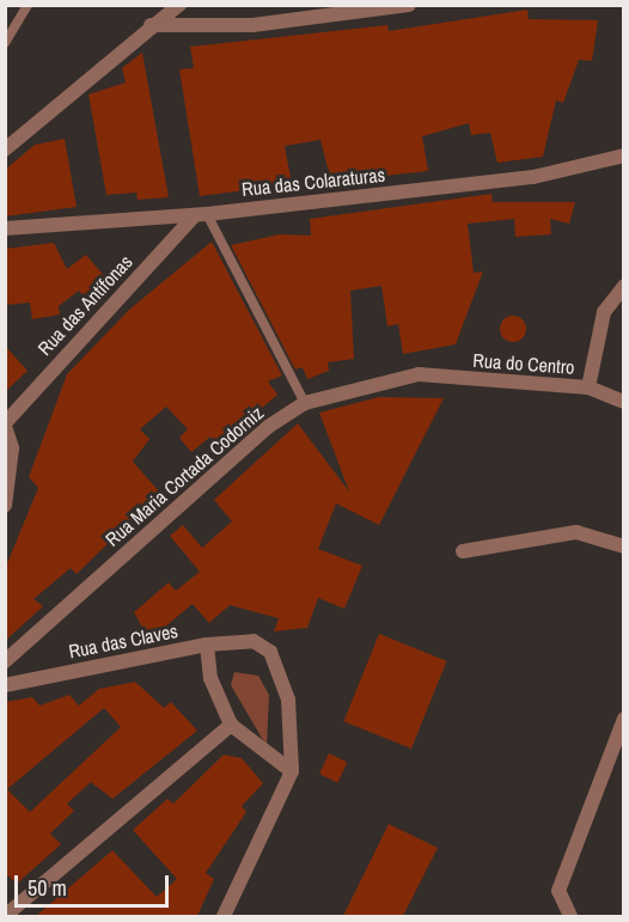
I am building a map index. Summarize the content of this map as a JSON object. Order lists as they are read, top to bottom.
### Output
{
  "streets": {
    "street": [
      "Rua das Colaraturas",
      "Rua das Antífonas",
      "Rua do Centro",
      "Rua Maria Cortada Codorniz",
      "Rua das Claves"
    ]
  },
  "crossings": [
    ["Rua das Colaraturas", "Rua das Antífonas"],
    ["Rua do Centro", "Rua Maria Cortada Codorniz"]
  ],
  "scale_bar": "50 m"
}
